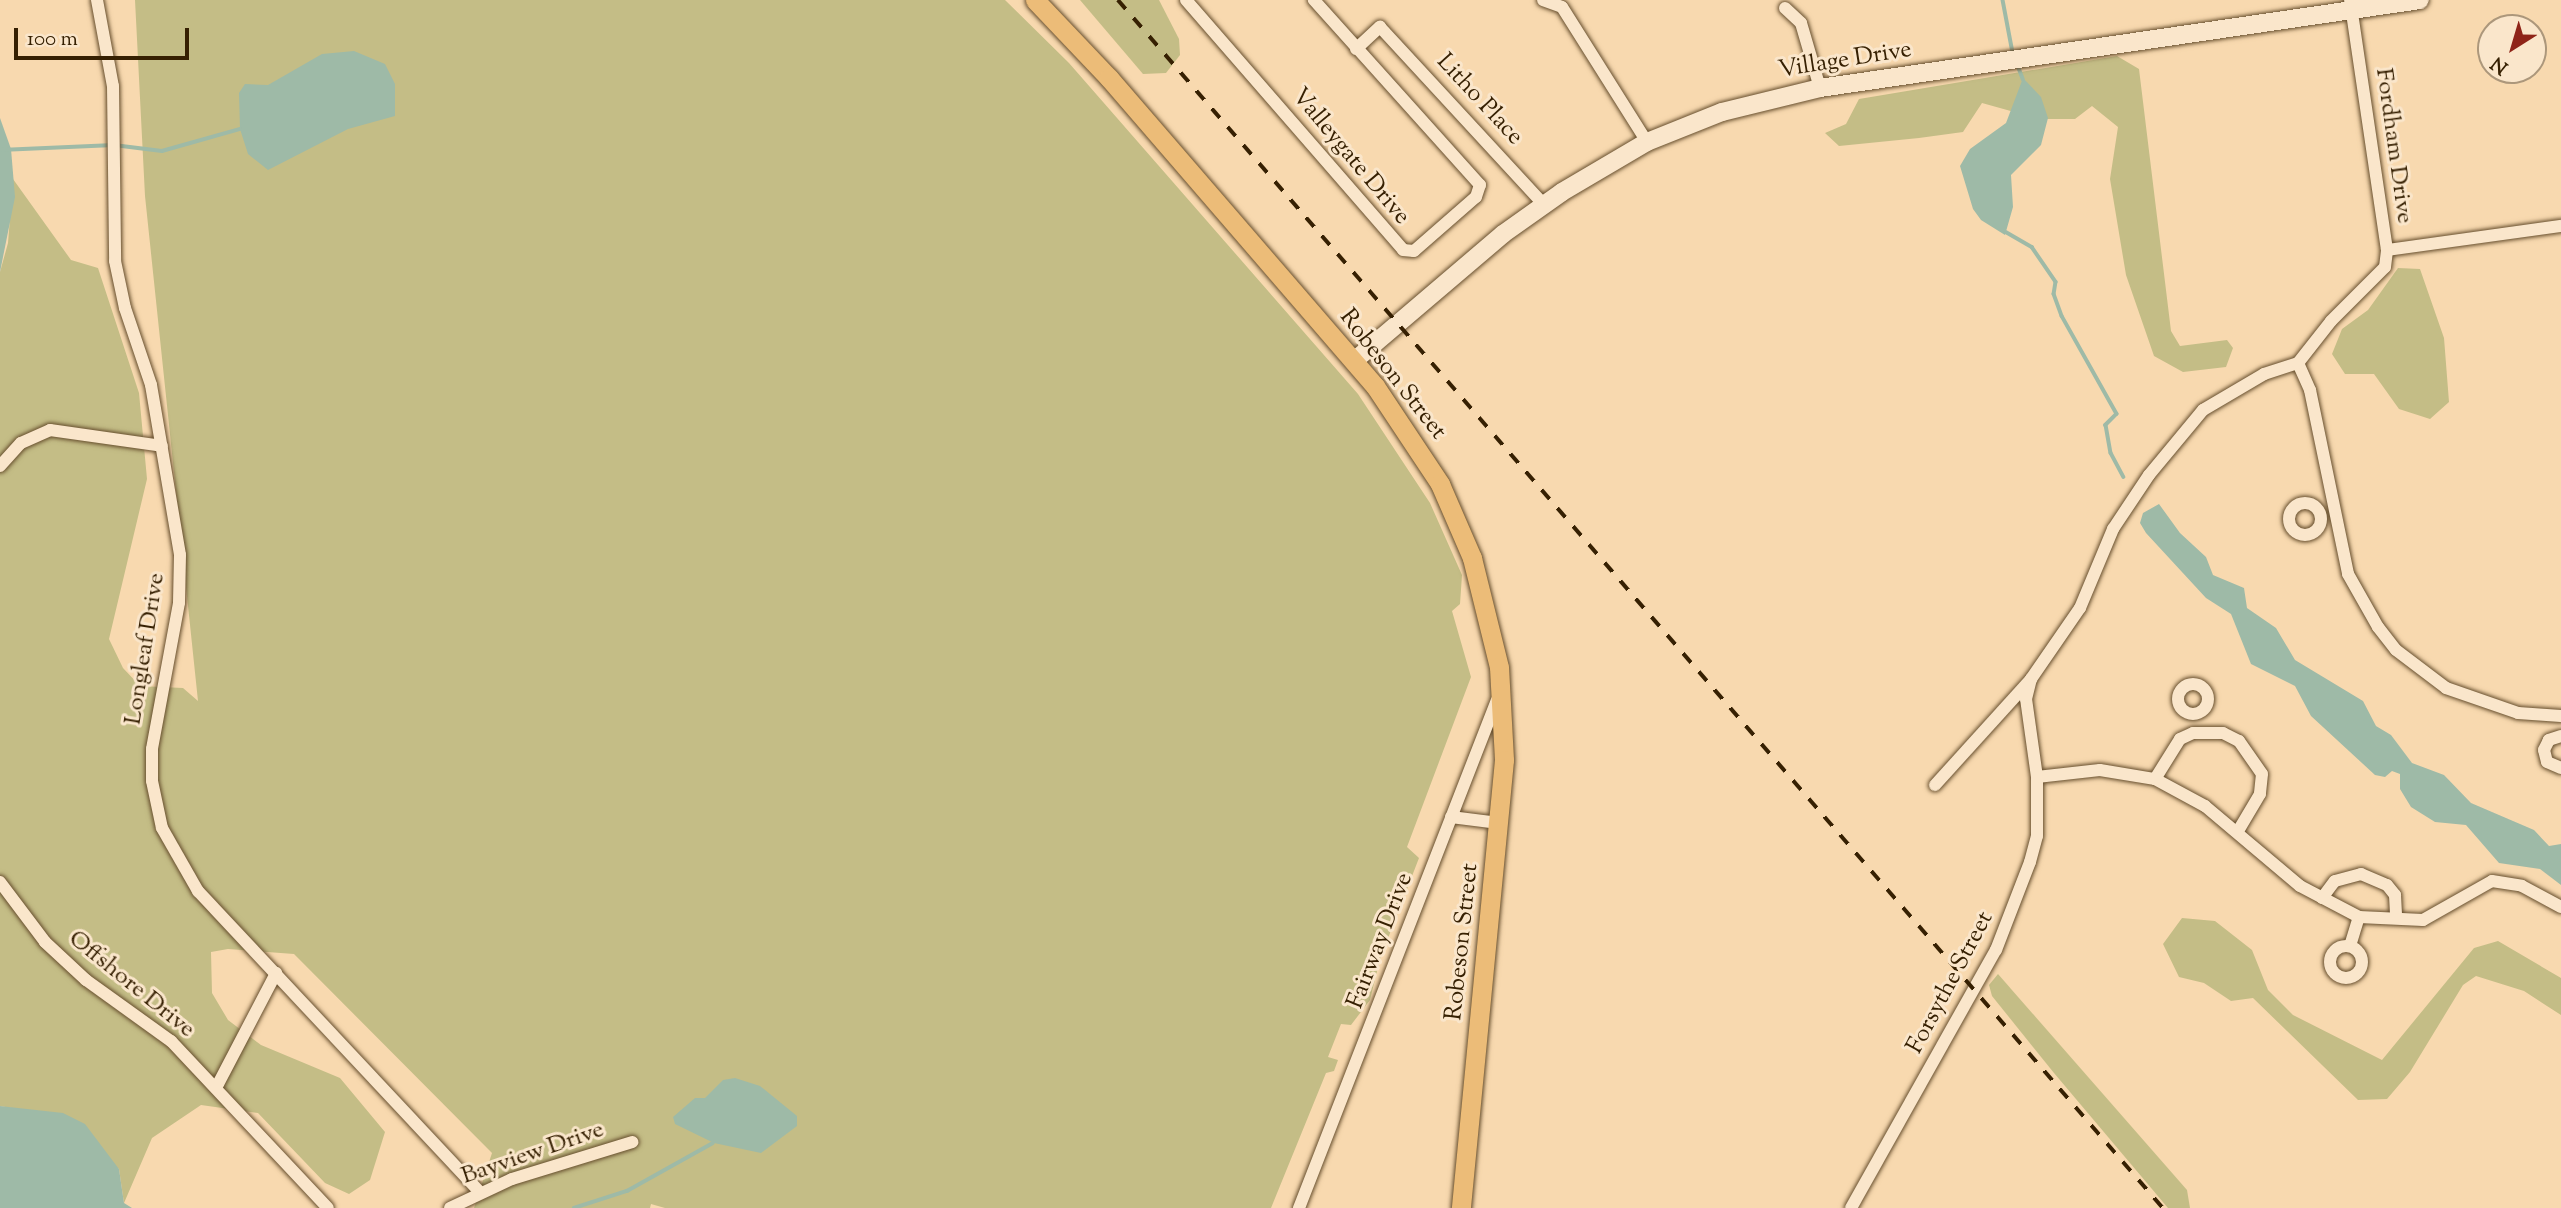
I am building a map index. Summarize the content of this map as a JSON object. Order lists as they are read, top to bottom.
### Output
{
  "streets": {
    "main road": ["Village Drive", "Robeson Street"],
    "street": [
      "Litho Place",
      "Fordham Drive",
      "Valleygate Drive",
      "Longleaf Drive",
      "Fairway Drive",
      "Forsythe Street",
      "Offshore Drive",
      "Bayview Drive"
    ]
  },
  "crossings": [
    ["Village Drive", "Litho Place"],
    ["Village Drive", "Fordham Drive"],
    ["Village Drive", "Robeson Street"],
    ["Litho Place", "Valleygate Drive"],
    ["Robeson Street", "Fairway Drive"],
    ["Longleaf Drive", "Bayview Drive"]
  ],
  "scale_bar": "100 m",
  "north": "bottom left"
}
